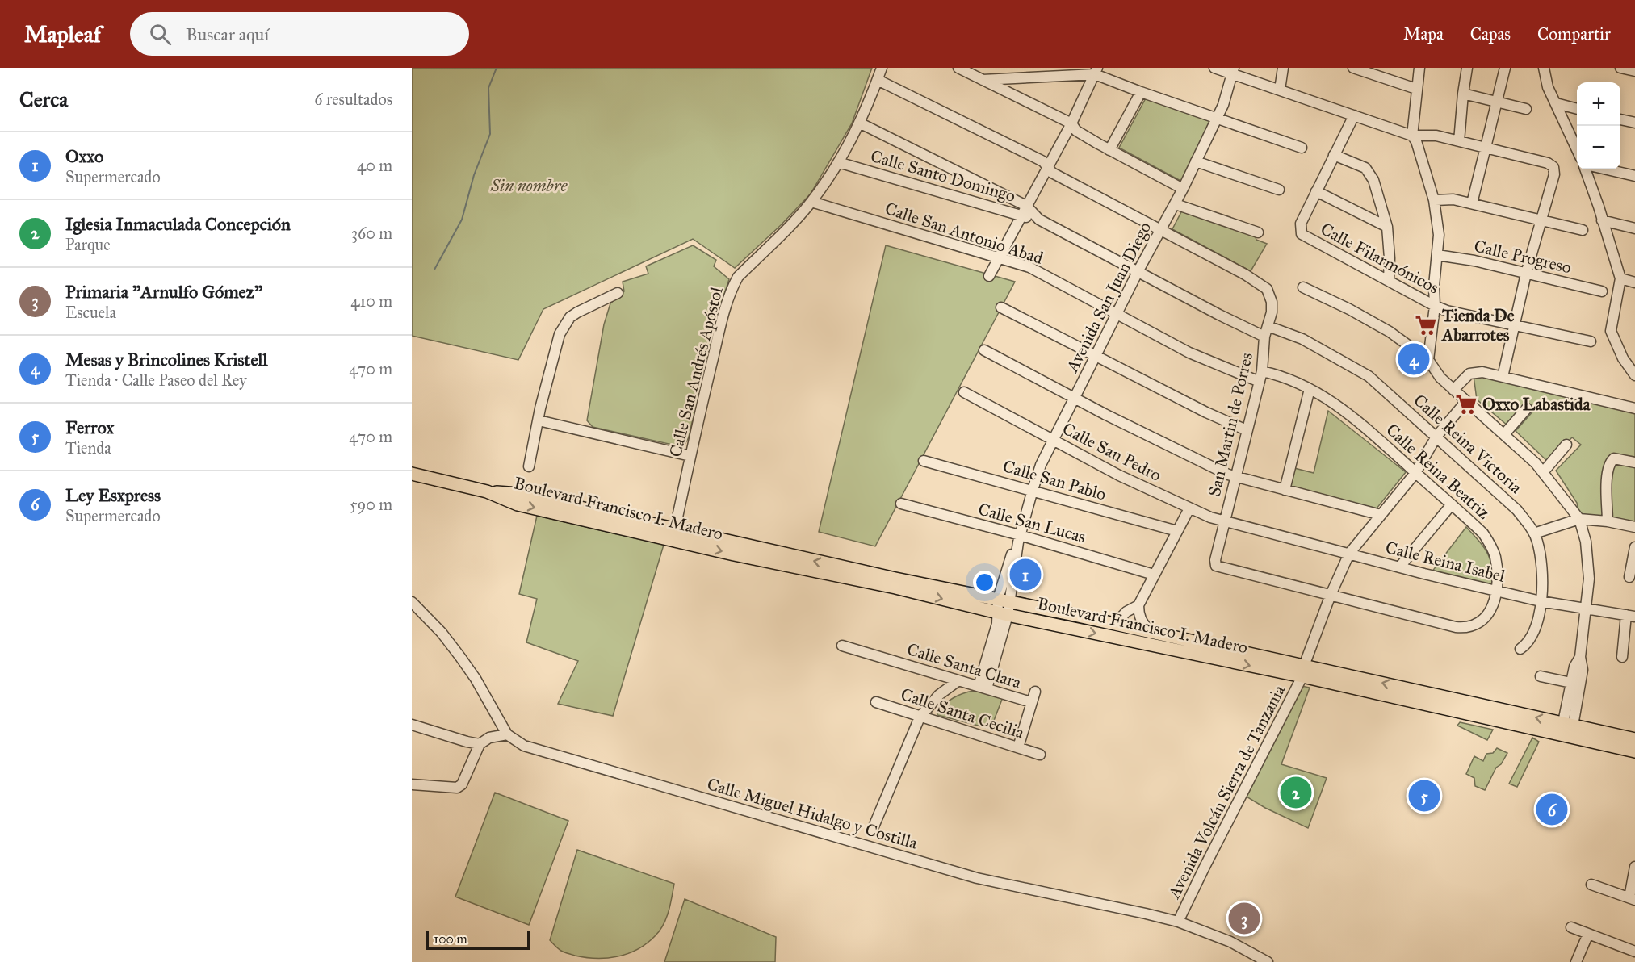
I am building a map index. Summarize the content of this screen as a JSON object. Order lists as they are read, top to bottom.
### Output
{
  "streets": {
    "main road": ["Boulevard Francisco I. Madero"],
    "street": [
      "Calle Santo Domingo",
      "Calle San Antonio Abad",
      "Calle Progreso",
      "Calle Filarmónicos",
      "Avenida San Juan Diego",
      "Calle San Andrés Apóstol",
      "San Martin de Porres",
      "Calle Reina Victoria",
      "Calle San Pedro",
      "Calle Reina Beatriz",
      "Calle San Pablo",
      "Calle San Lucas",
      "Calle Reina Isabel",
      "Calle Santa Clara",
      "Calle Santa Cecilia",
      "Avenida Volcán Sierra de Tanzania",
      "Calle Miguel Hidalgo y Costilla"
    ]
  },
  "crossings": [
    ["Calle Santo Domingo", "Avenida San Juan Diego"],
    ["Calle Santo Domingo", "Calle San Andrés Apóstol"],
    ["Calle Santo Domingo", "San Martin de Porres"],
    ["Calle Santo Domingo", "Calle Reina Victoria"],
    ["Calle San Antonio Abad", "Avenida San Juan Diego"],
    ["Calle San Antonio Abad", "Calle San Andrés Apóstol"],
    ["Calle San Antonio Abad", "San Martin de Porres"],
    ["Avenida San Juan Diego", "San Martin de Porres"],
    ["Avenida San Juan Diego", "Calle San Pedro"],
    ["Avenida San Juan Diego", "Calle San Pablo"],
    ["Avenida San Juan Diego", "Boulevard Francisco I. Madero"],
    ["Avenida San Juan Diego", "Calle San Lucas"],
    ["Avenida San Juan Diego", "Calle Santa Clara"],
    ["Calle San Andrés Apóstol", "Boulevard Francisco I. Madero"],
    ["San Martin de Porres", "Calle Reina Victoria"],
    ["San Martin de Porres", "Calle San Pedro"],
    ["San Martin de Porres", "Calle Reina Beatriz"],
    ["Calle Reina Victoria", "Calle Reina Isabel"],
    ["Calle Reina Victoria", "Avenida Volcán Sierra de Tanzania"],
    ["Calle San Pedro", "Calle Reina Isabel"],
    ["Calle Reina Beatriz", "Calle Reina Isabel"],
    ["Calle Reina Beatriz", "Avenida Volcán Sierra de Tanzania"],
    ["Boulevard Francisco I. Madero", "Avenida Volcán Sierra de Tanzania"],
    ["Calle Reina Isabel", "Avenida Volcán Sierra de Tanzania"],
    ["Calle Santa Clara", "Calle Santa Cecilia"],
    ["Avenida Volcán Sierra de Tanzania", "Calle Miguel Hidalgo y Costilla"]
  ],
  "parks": ["Sin nombre"],
  "places": {
    "supermarket": ["Tienda De Abarrotes", "Oxxo Labastida"]
  },
  "scale_bar": "100 m",
  "page": {
    "header": "Mapleaf",
    "search": "Buscar aquí",
    "nav": ["Mapa", "Capas", "Compartir"],
    "heading": ["Cerca", "6 resultados"],
    "map_buttons": ["+", "−"],
    "list": [
      {
        "mark": "1",
        "name": "Oxxo",
        "note": "Supermercado",
        "value": "40 m"
      },
      {
        "mark": "2",
        "name": "Iglesia Inmaculada Concepción",
        "note": "Parque",
        "value": "360 m"
      },
      {
        "mark": "3",
        "name": "Primaria \"Arnulfo Gómez\"",
        "note": "Escuela",
        "value": "410 m"
      },
      {
        "mark": "4",
        "name": "Mesas y Brincolines Kristell",
        "note": "Tienda · Calle Paseo del Rey",
        "value": "470 m"
      },
      {
        "mark": "5",
        "name": "Ferrox",
        "note": "Tienda",
        "value": "470 m"
      },
      {
        "mark": "6",
        "name": "Ley Esxpress",
        "note": "Supermercado",
        "value": "590 m"
      }
    ],
    "pins": [
      "4",
      "1",
      "2",
      "5",
      "6",
      "3"
    ],
    "scale": "100 m"
  }
}
